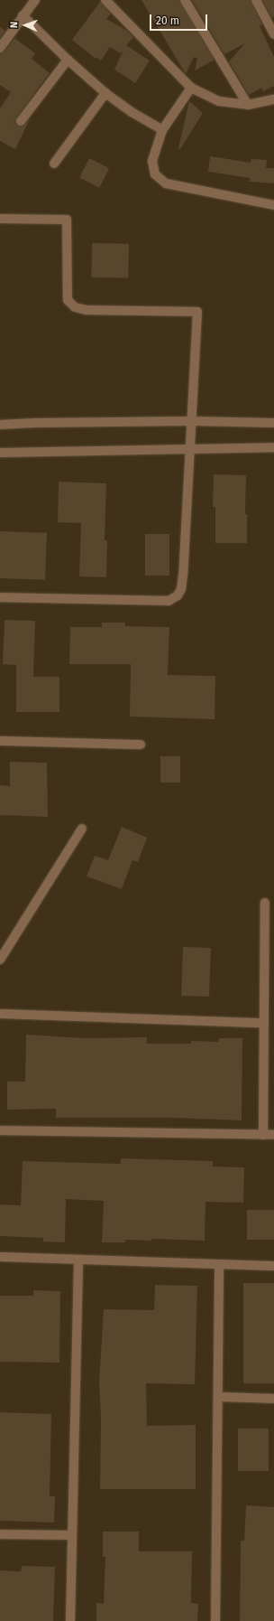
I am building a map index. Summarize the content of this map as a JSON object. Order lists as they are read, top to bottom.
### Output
{
  "scale_bar": "20 m",
  "north": "left"
}
